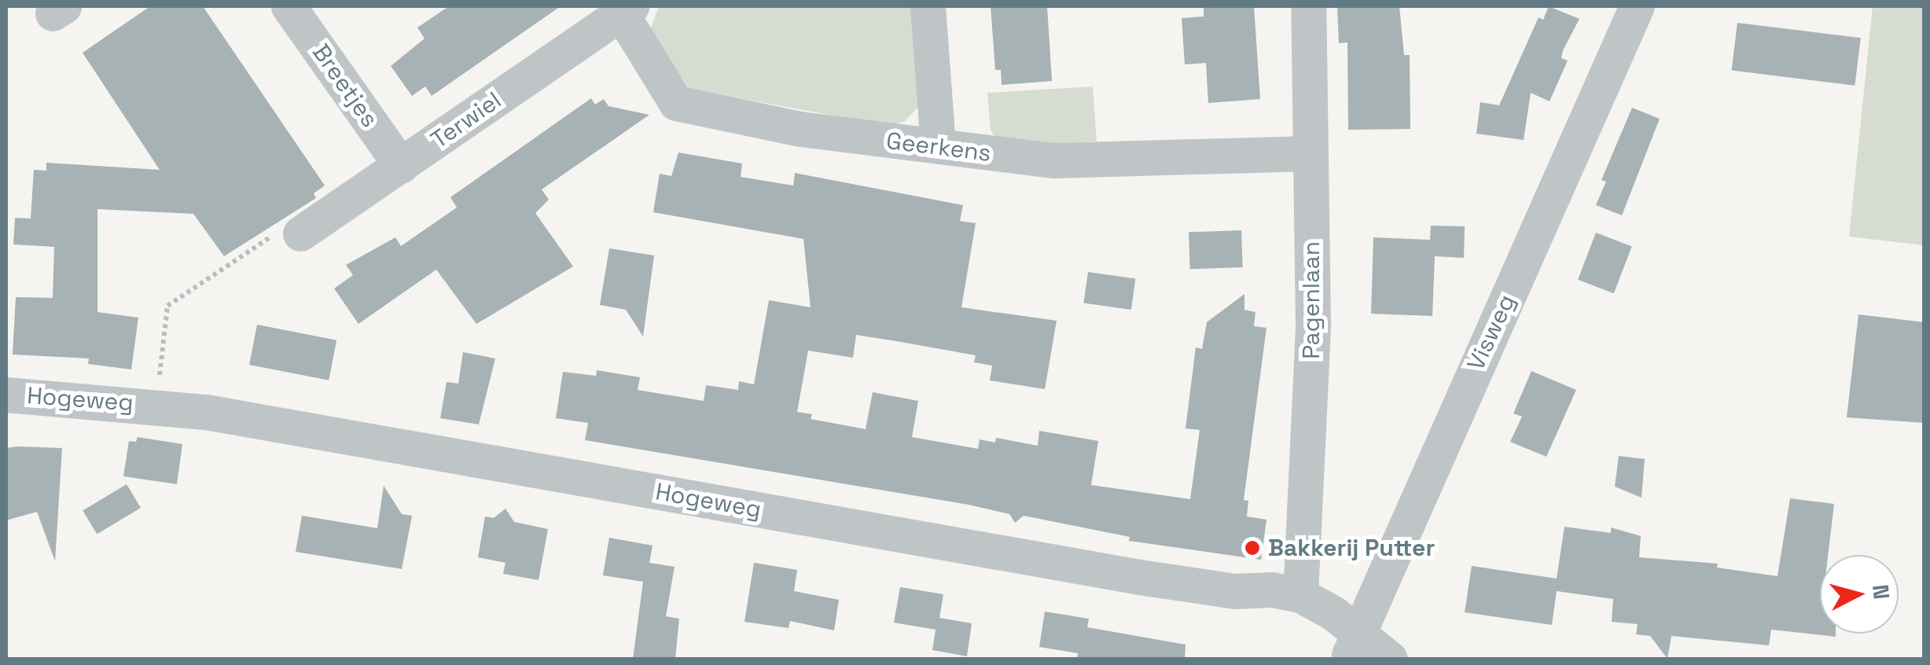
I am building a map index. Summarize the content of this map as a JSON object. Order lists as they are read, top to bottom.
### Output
{
  "streets": {
    "street": [
      "Breetjes",
      "Terwiel",
      "Geerkens",
      "Pagenlaan",
      "Visweg",
      "Hogeweg"
    ]
  },
  "crossings": [
    ["Breetjes", "Terwiel"],
    ["Terwiel", "Geerkens"],
    ["Geerkens", "Pagenlaan"],
    ["Pagenlaan", "Hogeweg"],
    ["Visweg", "Hogeweg"]
  ],
  "places": ["Bakkerij Putter"],
  "north": "right"
}
